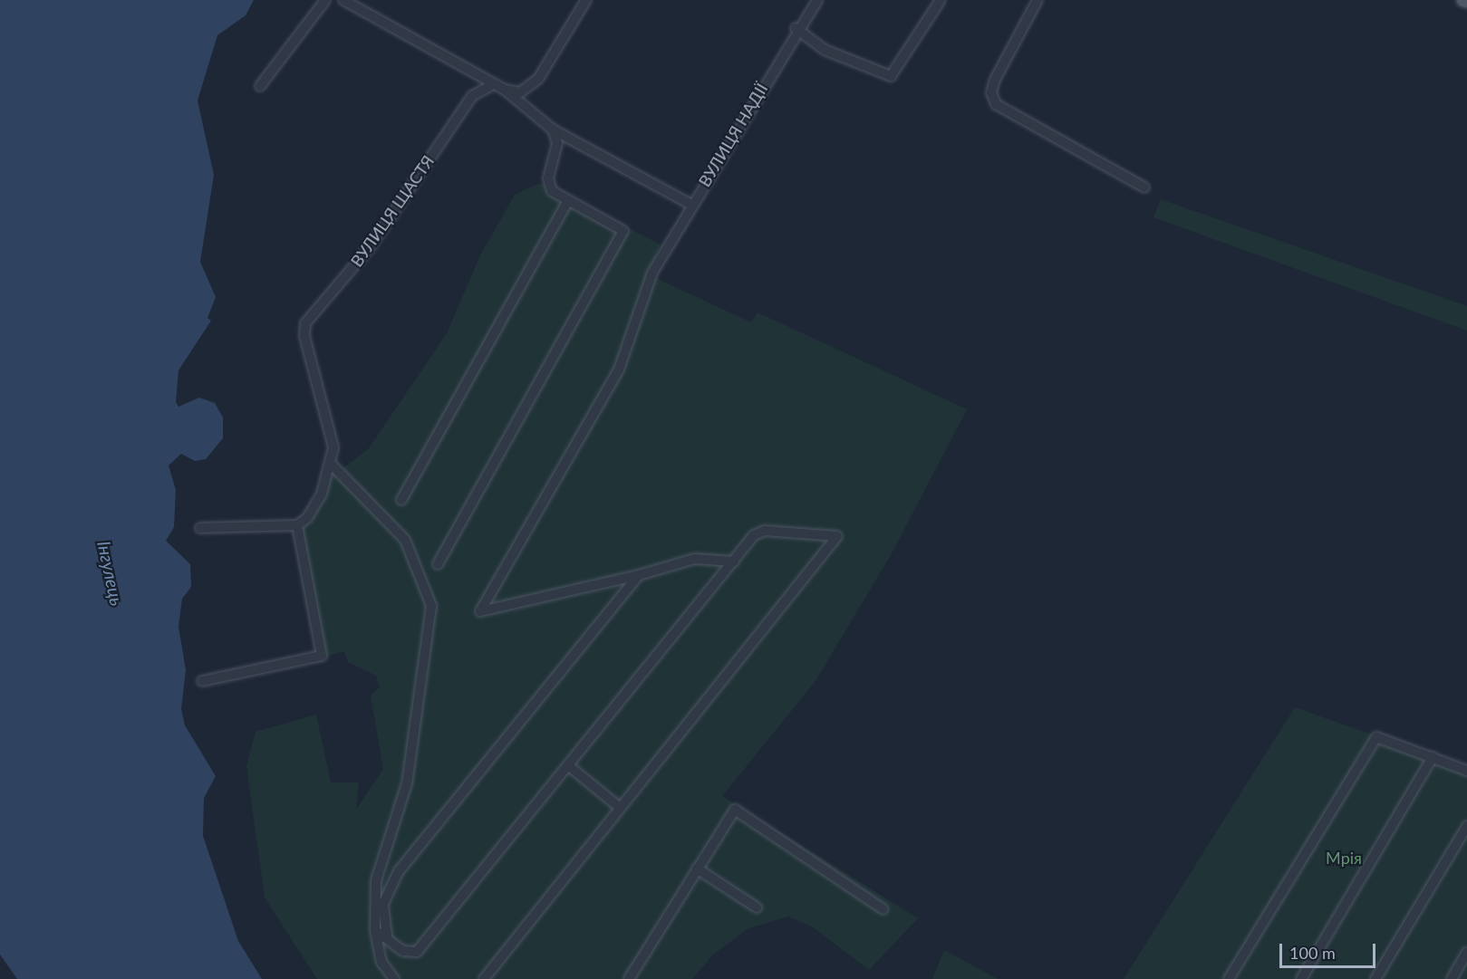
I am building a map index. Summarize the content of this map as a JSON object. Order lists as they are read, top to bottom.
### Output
{
  "streets": {
    "street": ["ВУЛИЦЯ НАДІЇ", "ВУЛИЦЯ ЩАСТЯ"]
  },
  "water": ["Інгулець"],
  "parks": ["Мрія"],
  "scale_bar": "100 m"
}
